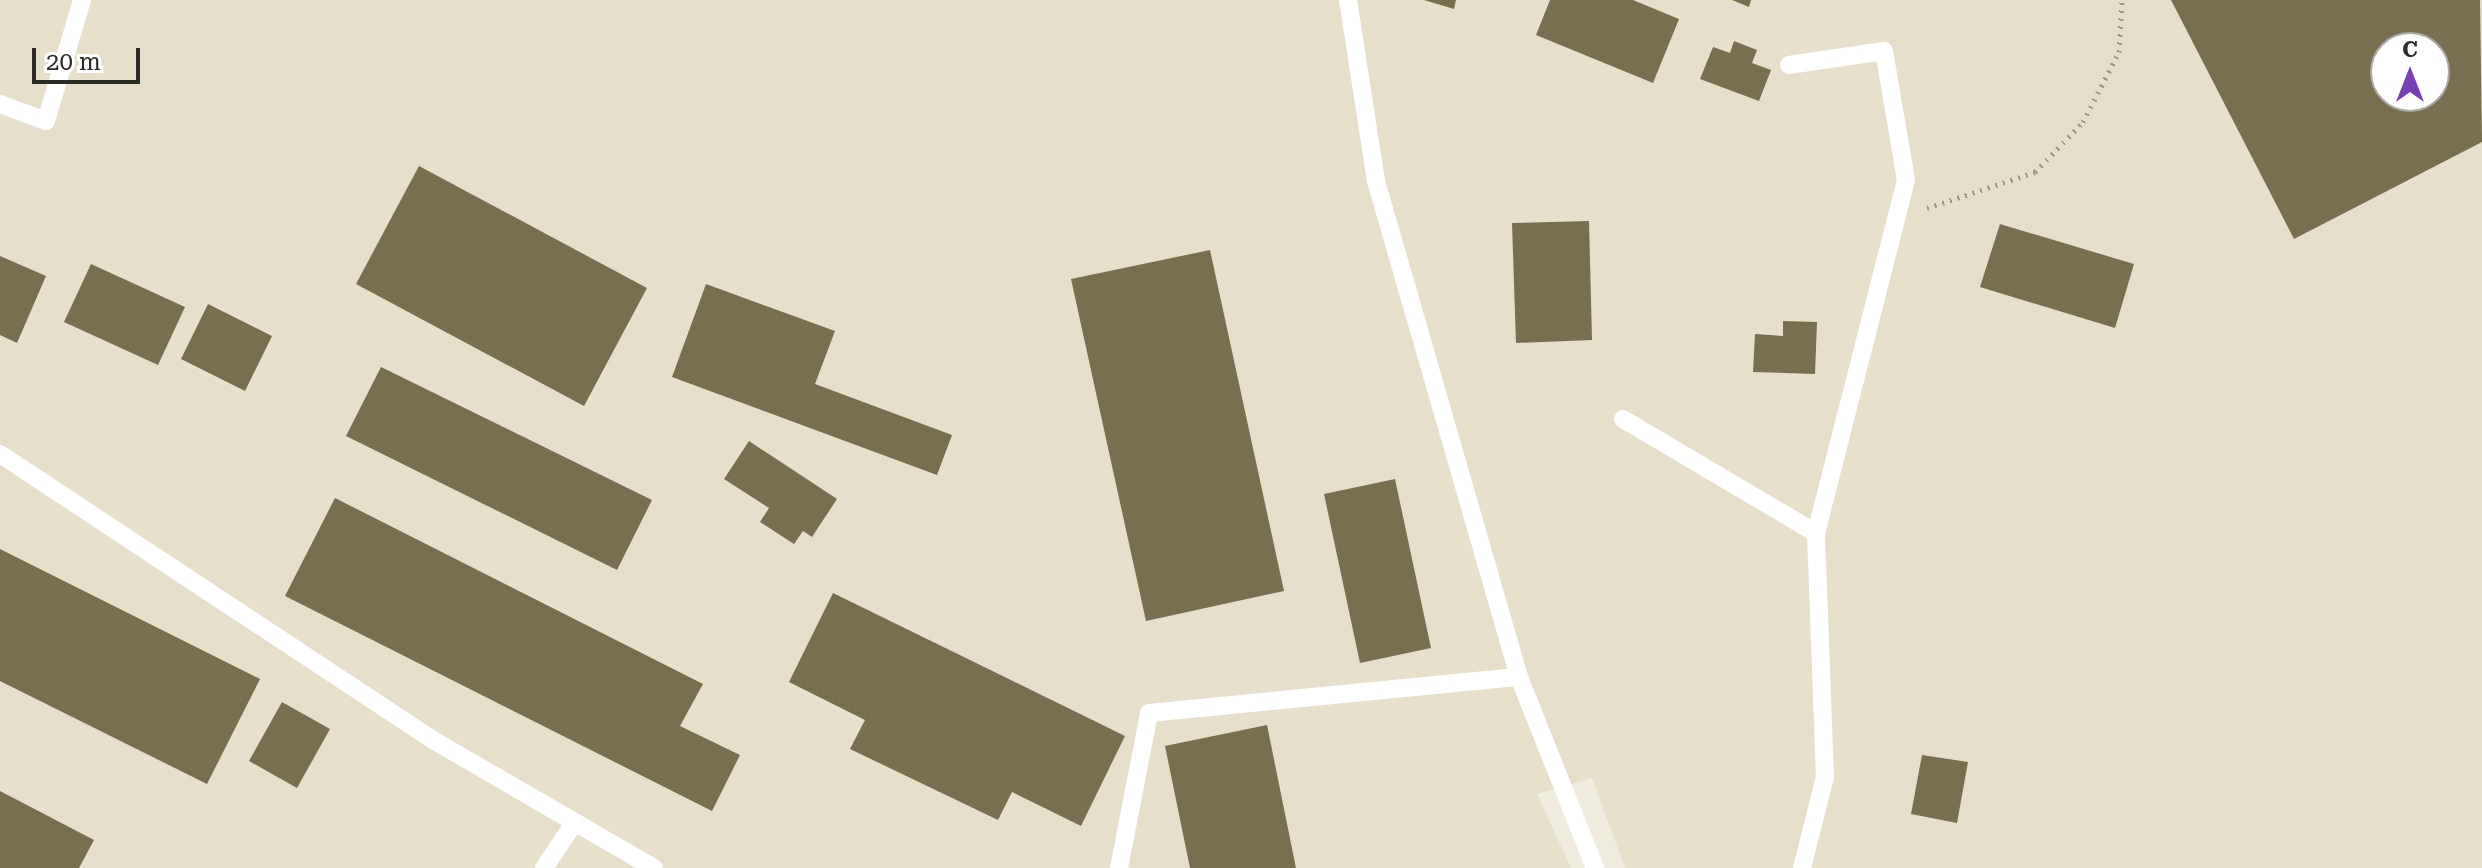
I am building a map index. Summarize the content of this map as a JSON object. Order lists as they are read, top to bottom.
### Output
{
  "scale_bar": "20 m",
  "north": "top"
}
